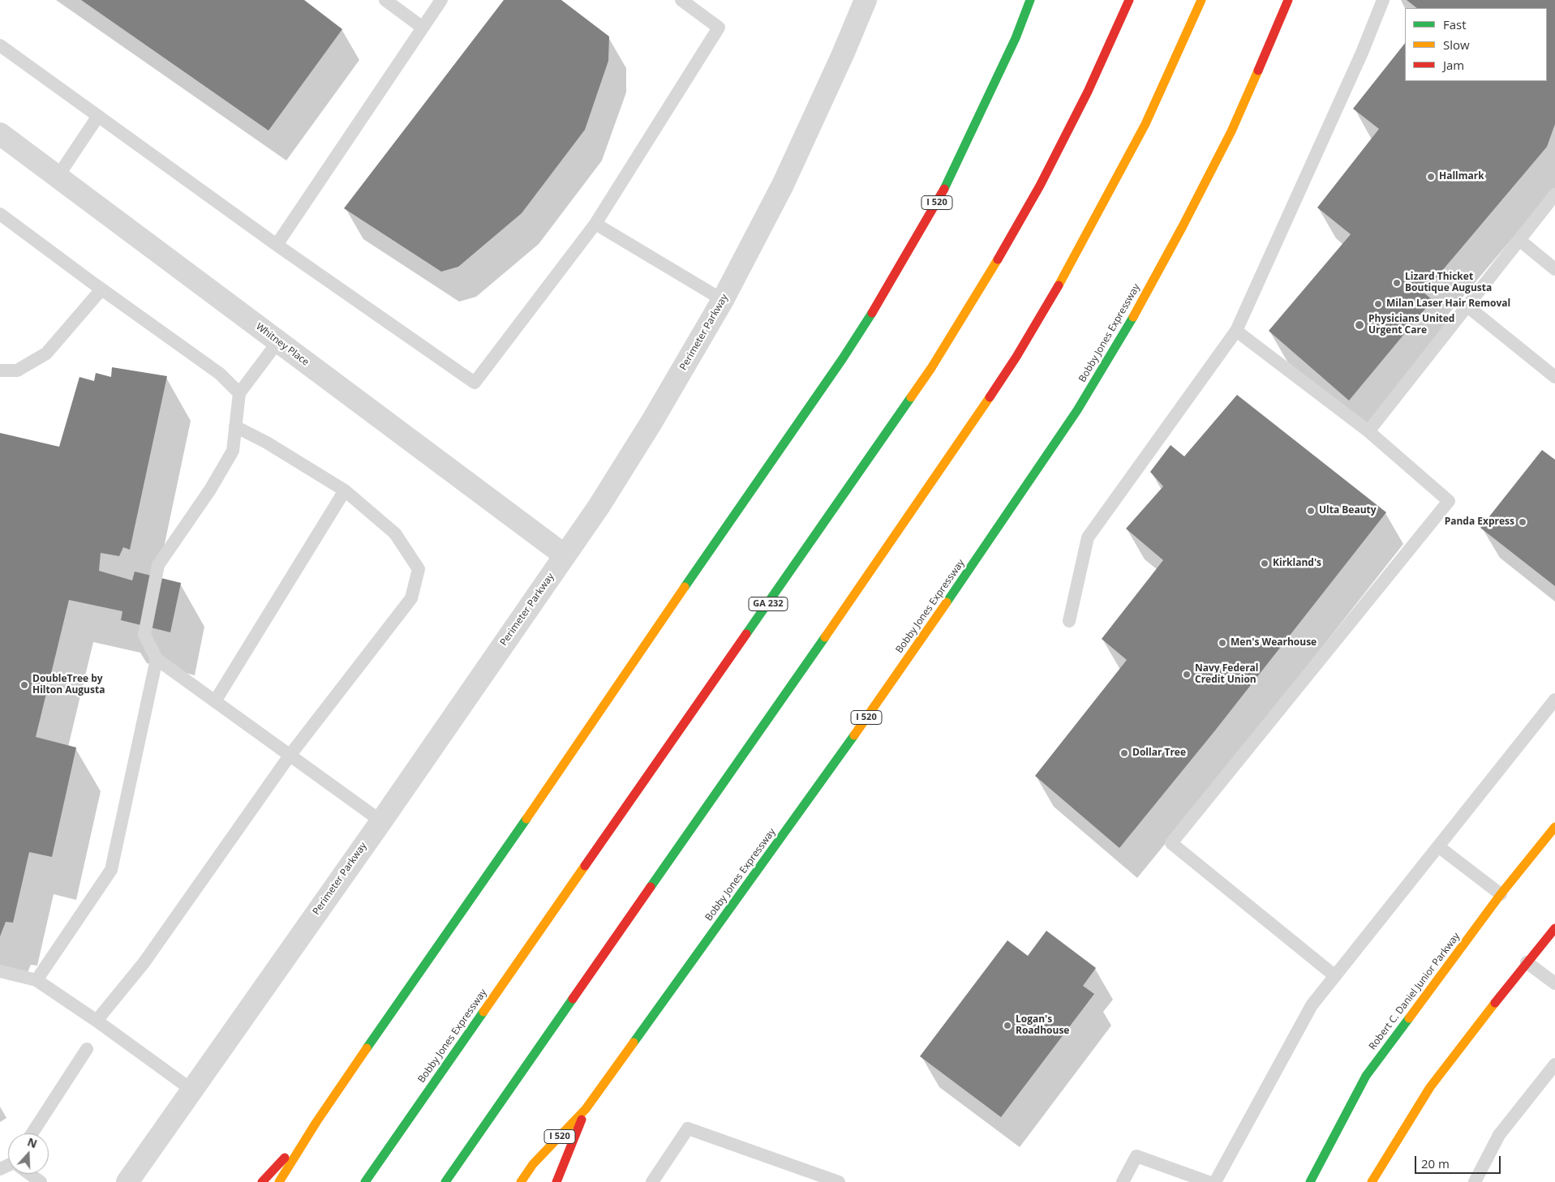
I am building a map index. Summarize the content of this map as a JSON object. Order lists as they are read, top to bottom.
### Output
{
  "streets": {
    "main road": [
      "I 520",
      "Bobby Jones Expressway",
      "GA 232",
      "Robert C. Daniel Junior Parkway"
    ],
    "street": ["Perimeter Parkway", "Whitney Place"]
  },
  "crossings": [
    ["Perimeter Parkway", "Whitney Place"]
  ],
  "places": [
    "Hallmark",
    "Lizard Thicket Boutique Augusta",
    "Milan Laser Hair Removal",
    "Physicians United Urgent Care",
    "Ulta Beauty",
    "Panda Express",
    "Kirkland's",
    "Men's Wearhouse",
    "Navy Federal Credit Union",
    "DoubleTree by Hilton Augusta",
    "Dollar Tree",
    "Logan's Roadhouse"
  ],
  "legend": ["Fast", "Slow", "Jam"],
  "scale_bar": "20 m",
  "north": "top"
}
